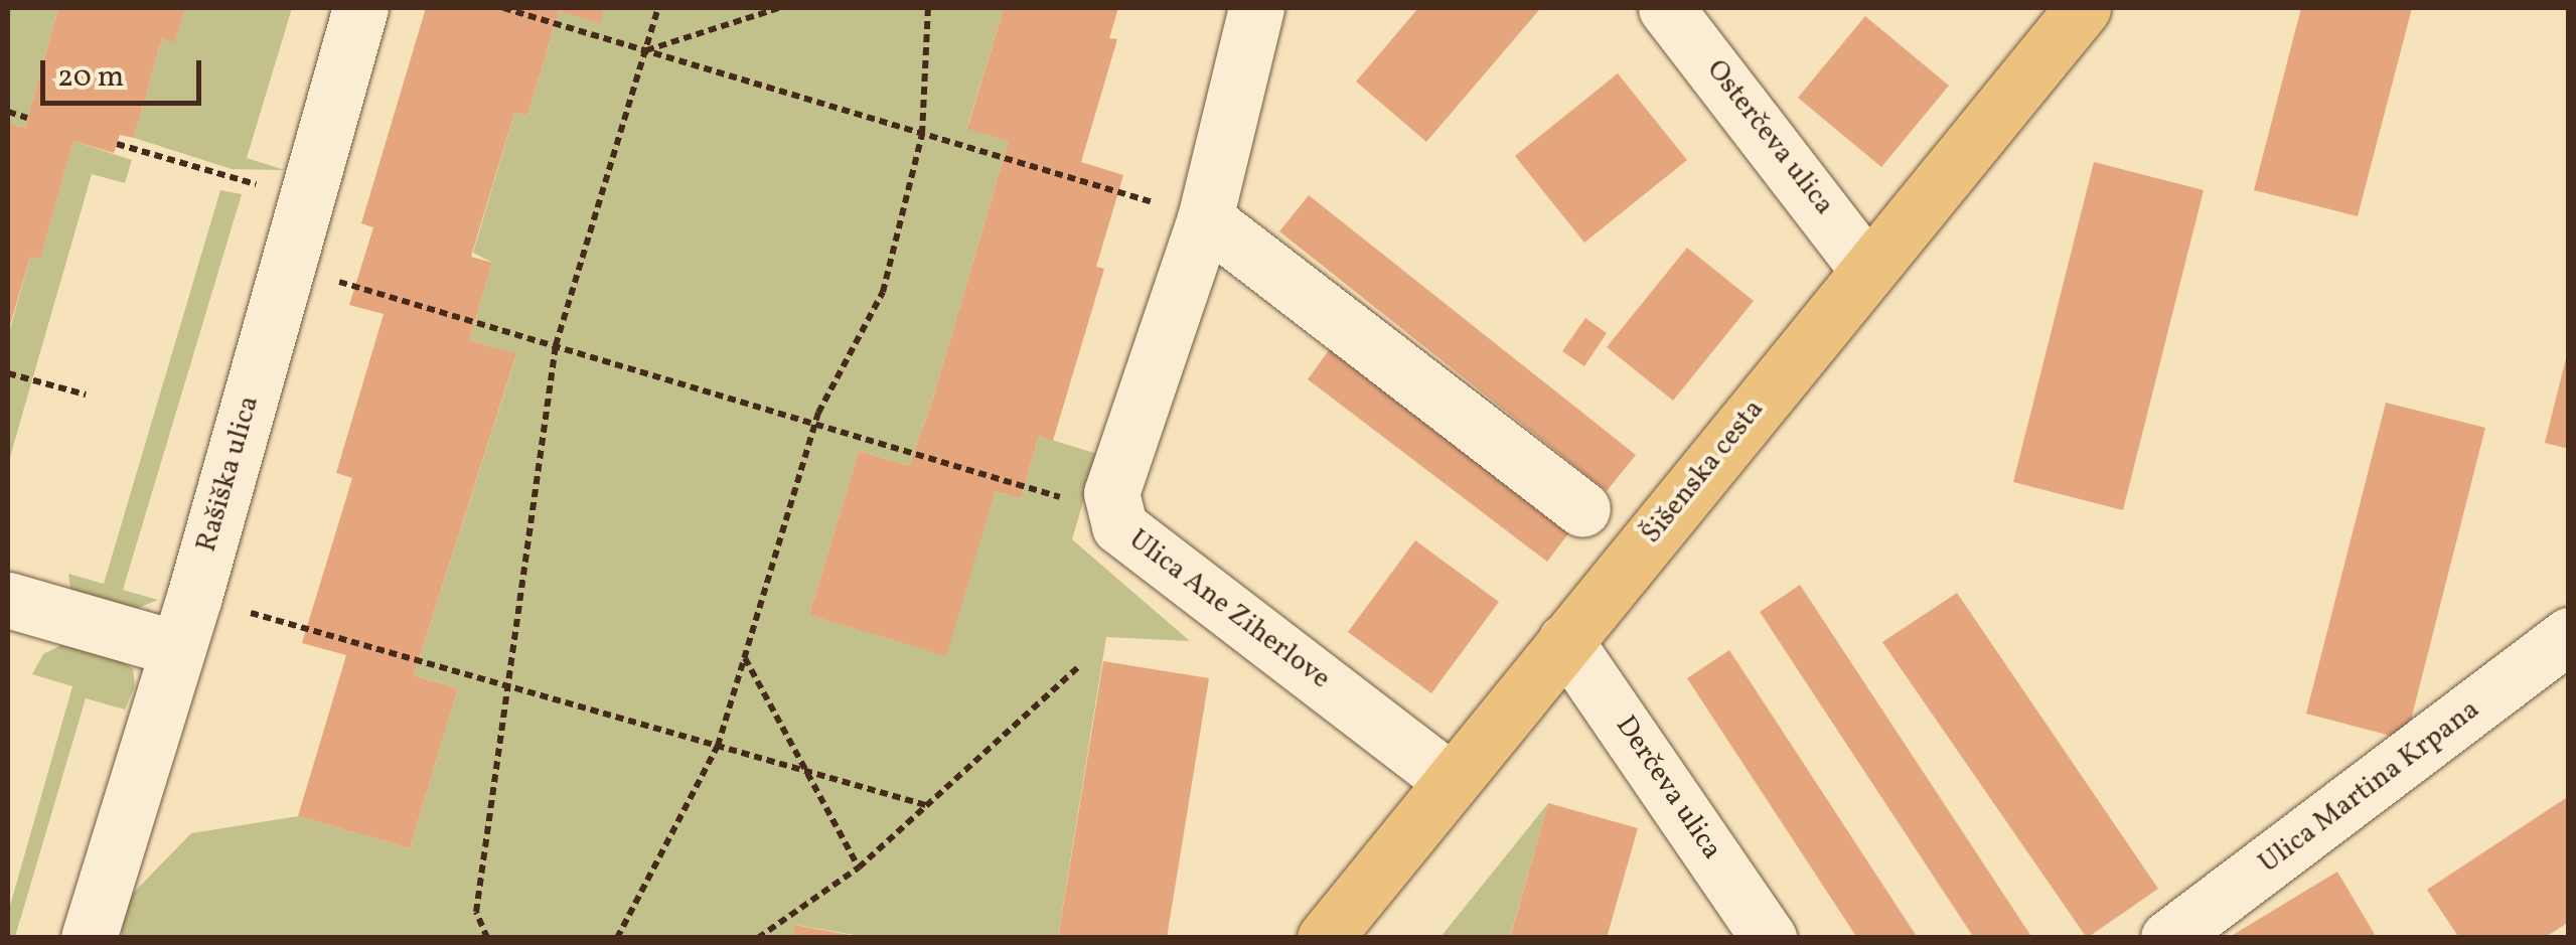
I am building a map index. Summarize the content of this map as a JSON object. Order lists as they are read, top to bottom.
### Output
{
  "streets": {
    "main road": ["Šišenska cesta"],
    "street": [
      "Osterčeva ulica",
      "Rašiška ulica",
      "Ulica Ane Ziherlove",
      "Ulica Martina Krpana",
      "Derčeva ulica"
    ]
  },
  "crossings": [
    ["Osterčeva ulica", "Šišenska cesta"],
    ["Šišenska cesta", "Ulica Ane Ziherlove"],
    ["Šišenska cesta", "Derčeva ulica"]
  ],
  "scale_bar": "20 m"
}
